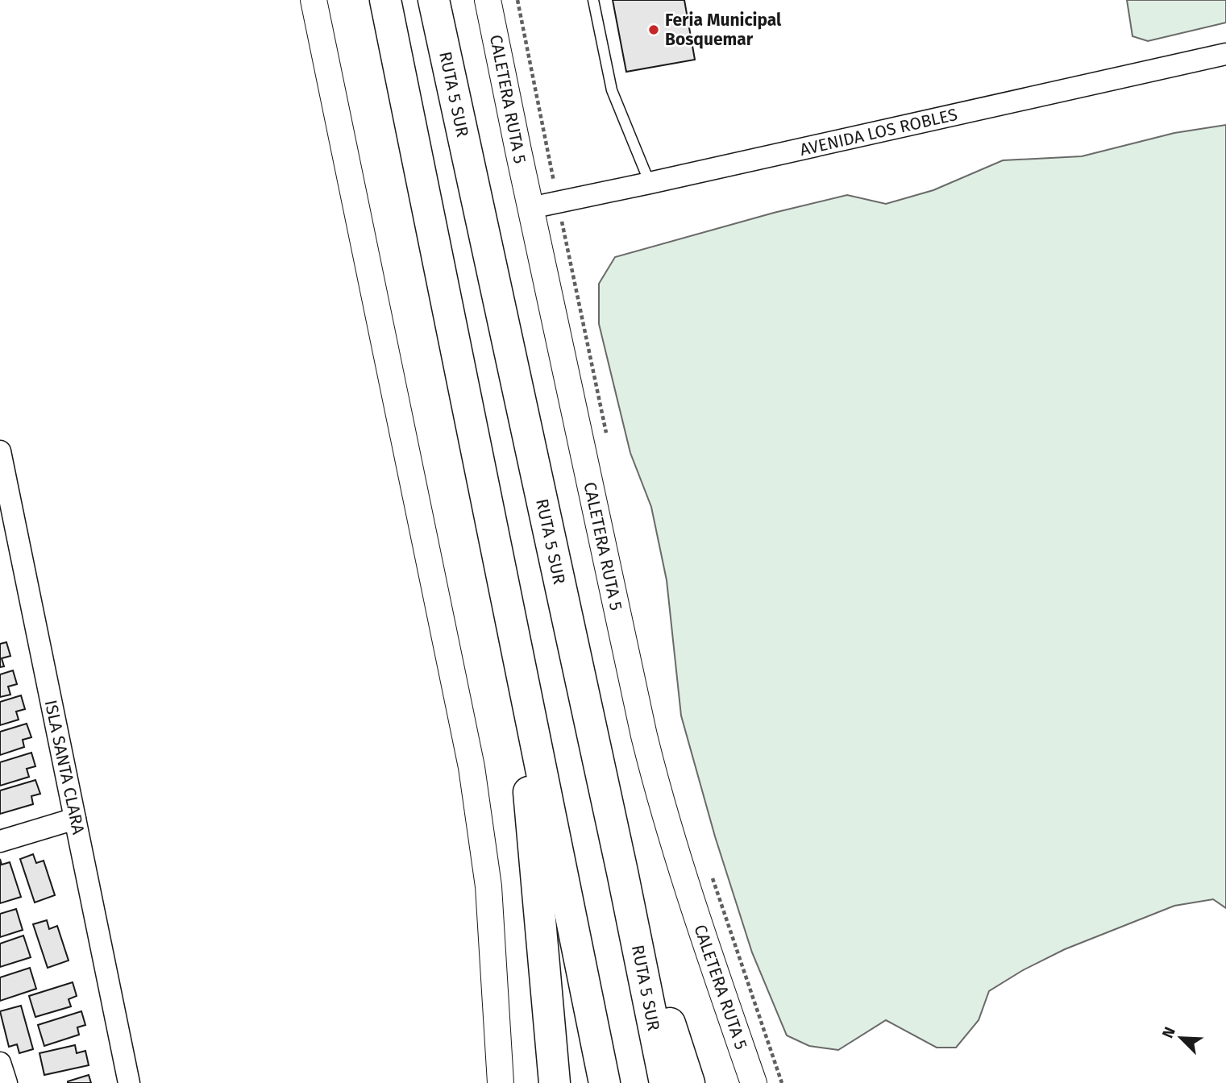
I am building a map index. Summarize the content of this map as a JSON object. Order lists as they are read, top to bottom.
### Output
{
  "streets": {
    "highway": ["RUTA 5 SUR"],
    "street": ["CALETERA RUTA 5", "AVENIDA LOS ROBLES", "ISLA SANTA CLARA"]
  },
  "crossings": [
    ["CALETERA RUTA 5", "AVENIDA LOS ROBLES"]
  ],
  "places": ["Feria Municipal Bosquemar"],
  "north": "top left"
}
